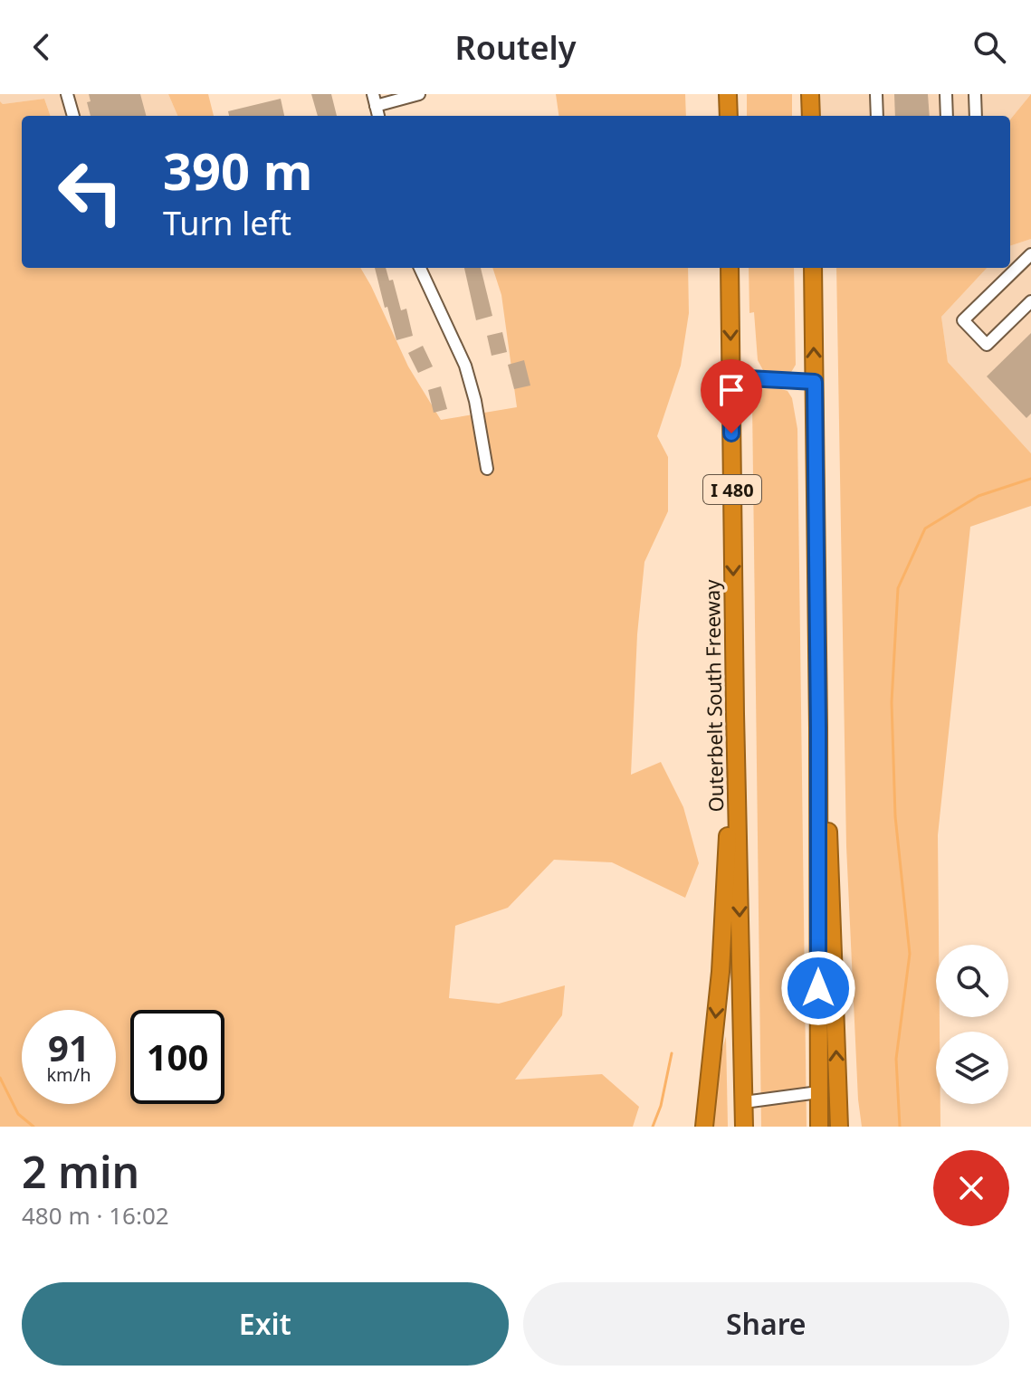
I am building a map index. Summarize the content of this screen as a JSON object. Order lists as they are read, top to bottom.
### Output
{
  "streets": {
    "highway": ["I 480", "Outerbelt South Freeway"]
  },
  "page": {
    "header": "Routely",
    "turn": ["390 m", "Turn left"],
    "speed": "91 km/h",
    "limit": "100",
    "heading": ["2 min", "480 m · 16:02"],
    "buttons": ["Exit", "Share"]
  }
}
